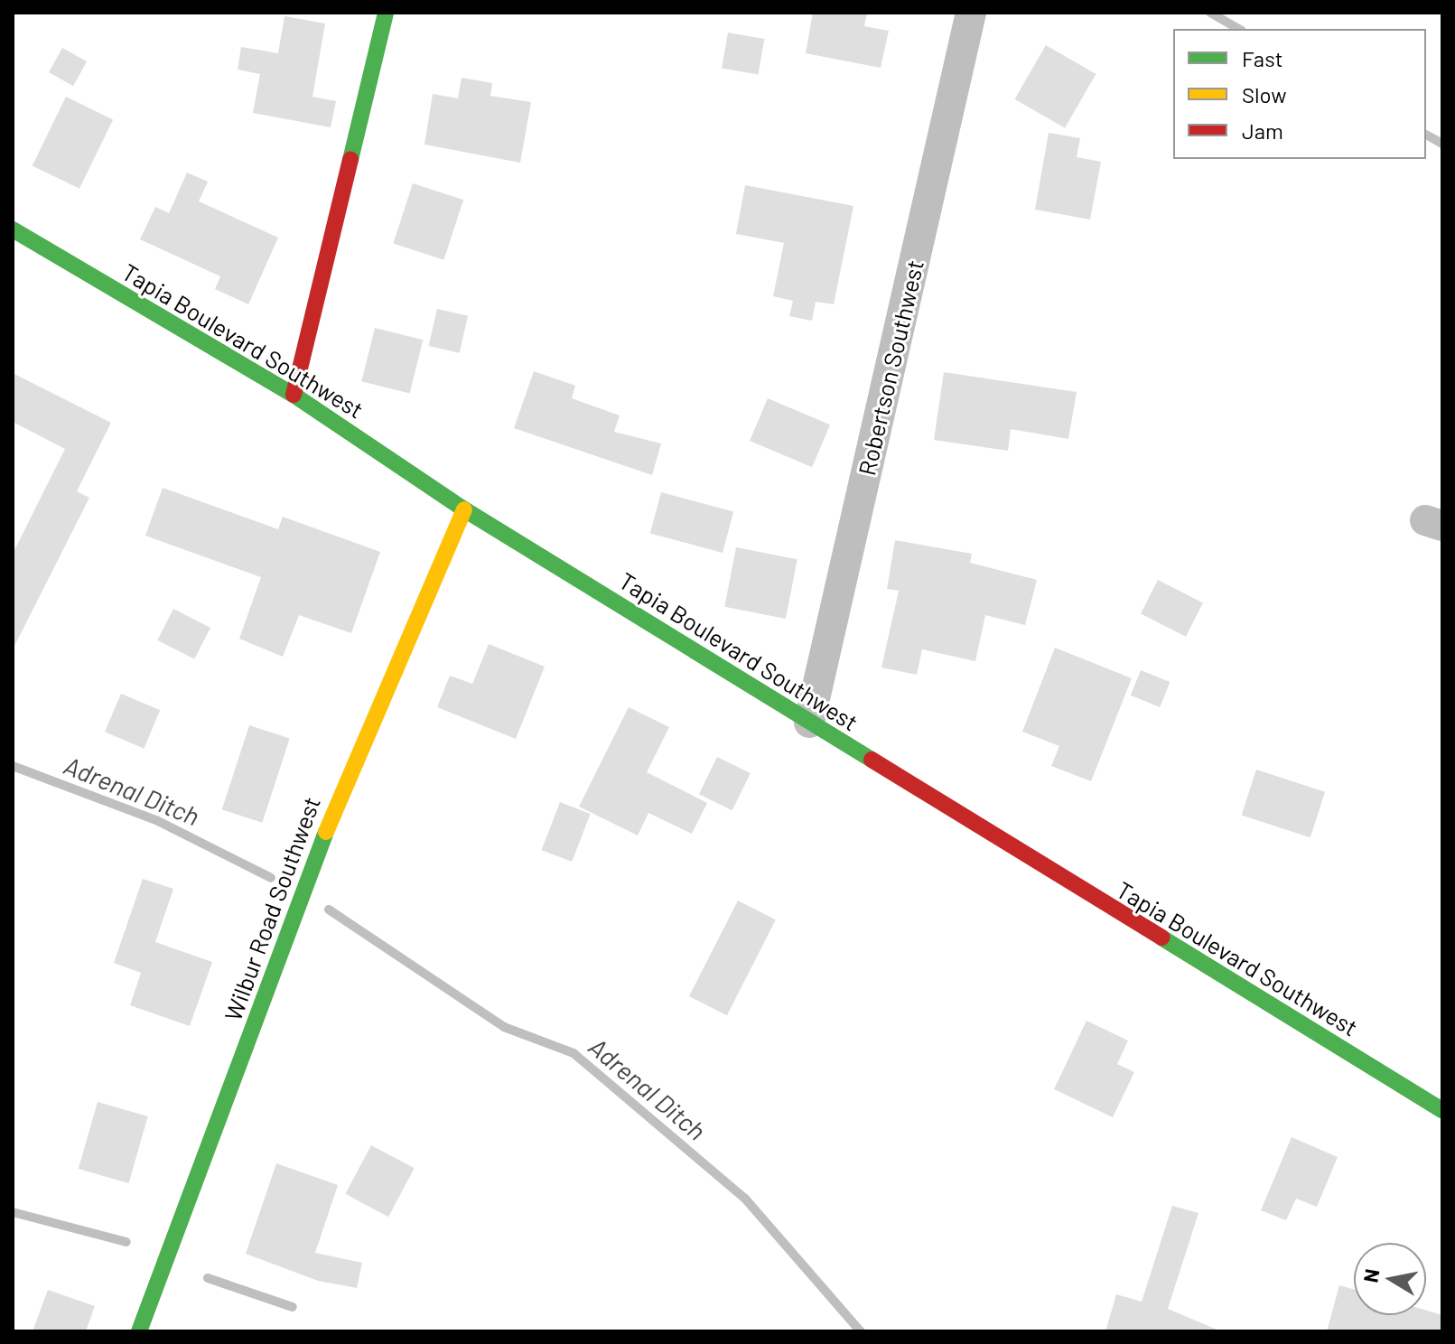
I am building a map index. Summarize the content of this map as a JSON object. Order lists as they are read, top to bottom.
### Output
{
  "streets": {
    "street": ["Tapia Boulevard Southwest", "Robertson Southwest", "Wilbur Road Southwest"]
  },
  "crossings": [
    ["Tapia Boulevard Southwest", "Robertson Southwest"],
    ["Tapia Boulevard Southwest", "Wilbur Road Southwest"]
  ],
  "water": ["Adrenal Ditch"],
  "legend": ["Fast", "Slow", "Jam"],
  "north": "left"
}
